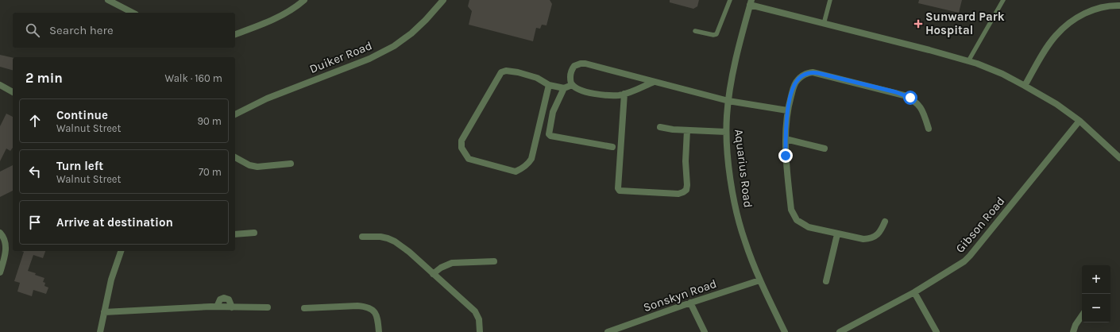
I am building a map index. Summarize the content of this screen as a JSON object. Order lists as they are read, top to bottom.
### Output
{
  "streets": {
    "street": [
      "Duiker Road",
      "Aquarius Road",
      "Gibson Road",
      "Sonskyn Road"
    ]
  },
  "crossings": [
    ["Aquarius Road", "Sonskyn Road"]
  ],
  "places": {
    "health": ["Sunward Park Hospital"]
  },
  "page": {
    "search": "Search here",
    "heading": ["2 min", "Walk · 160 m"],
    "list": [
      ["Continue", "Walnut Street", "90 m"],
      ["Turn left", "Walnut Street", "70 m"],
      "Arrive at destination"
    ],
    "map_buttons": ["+", "−"]
  }
}
